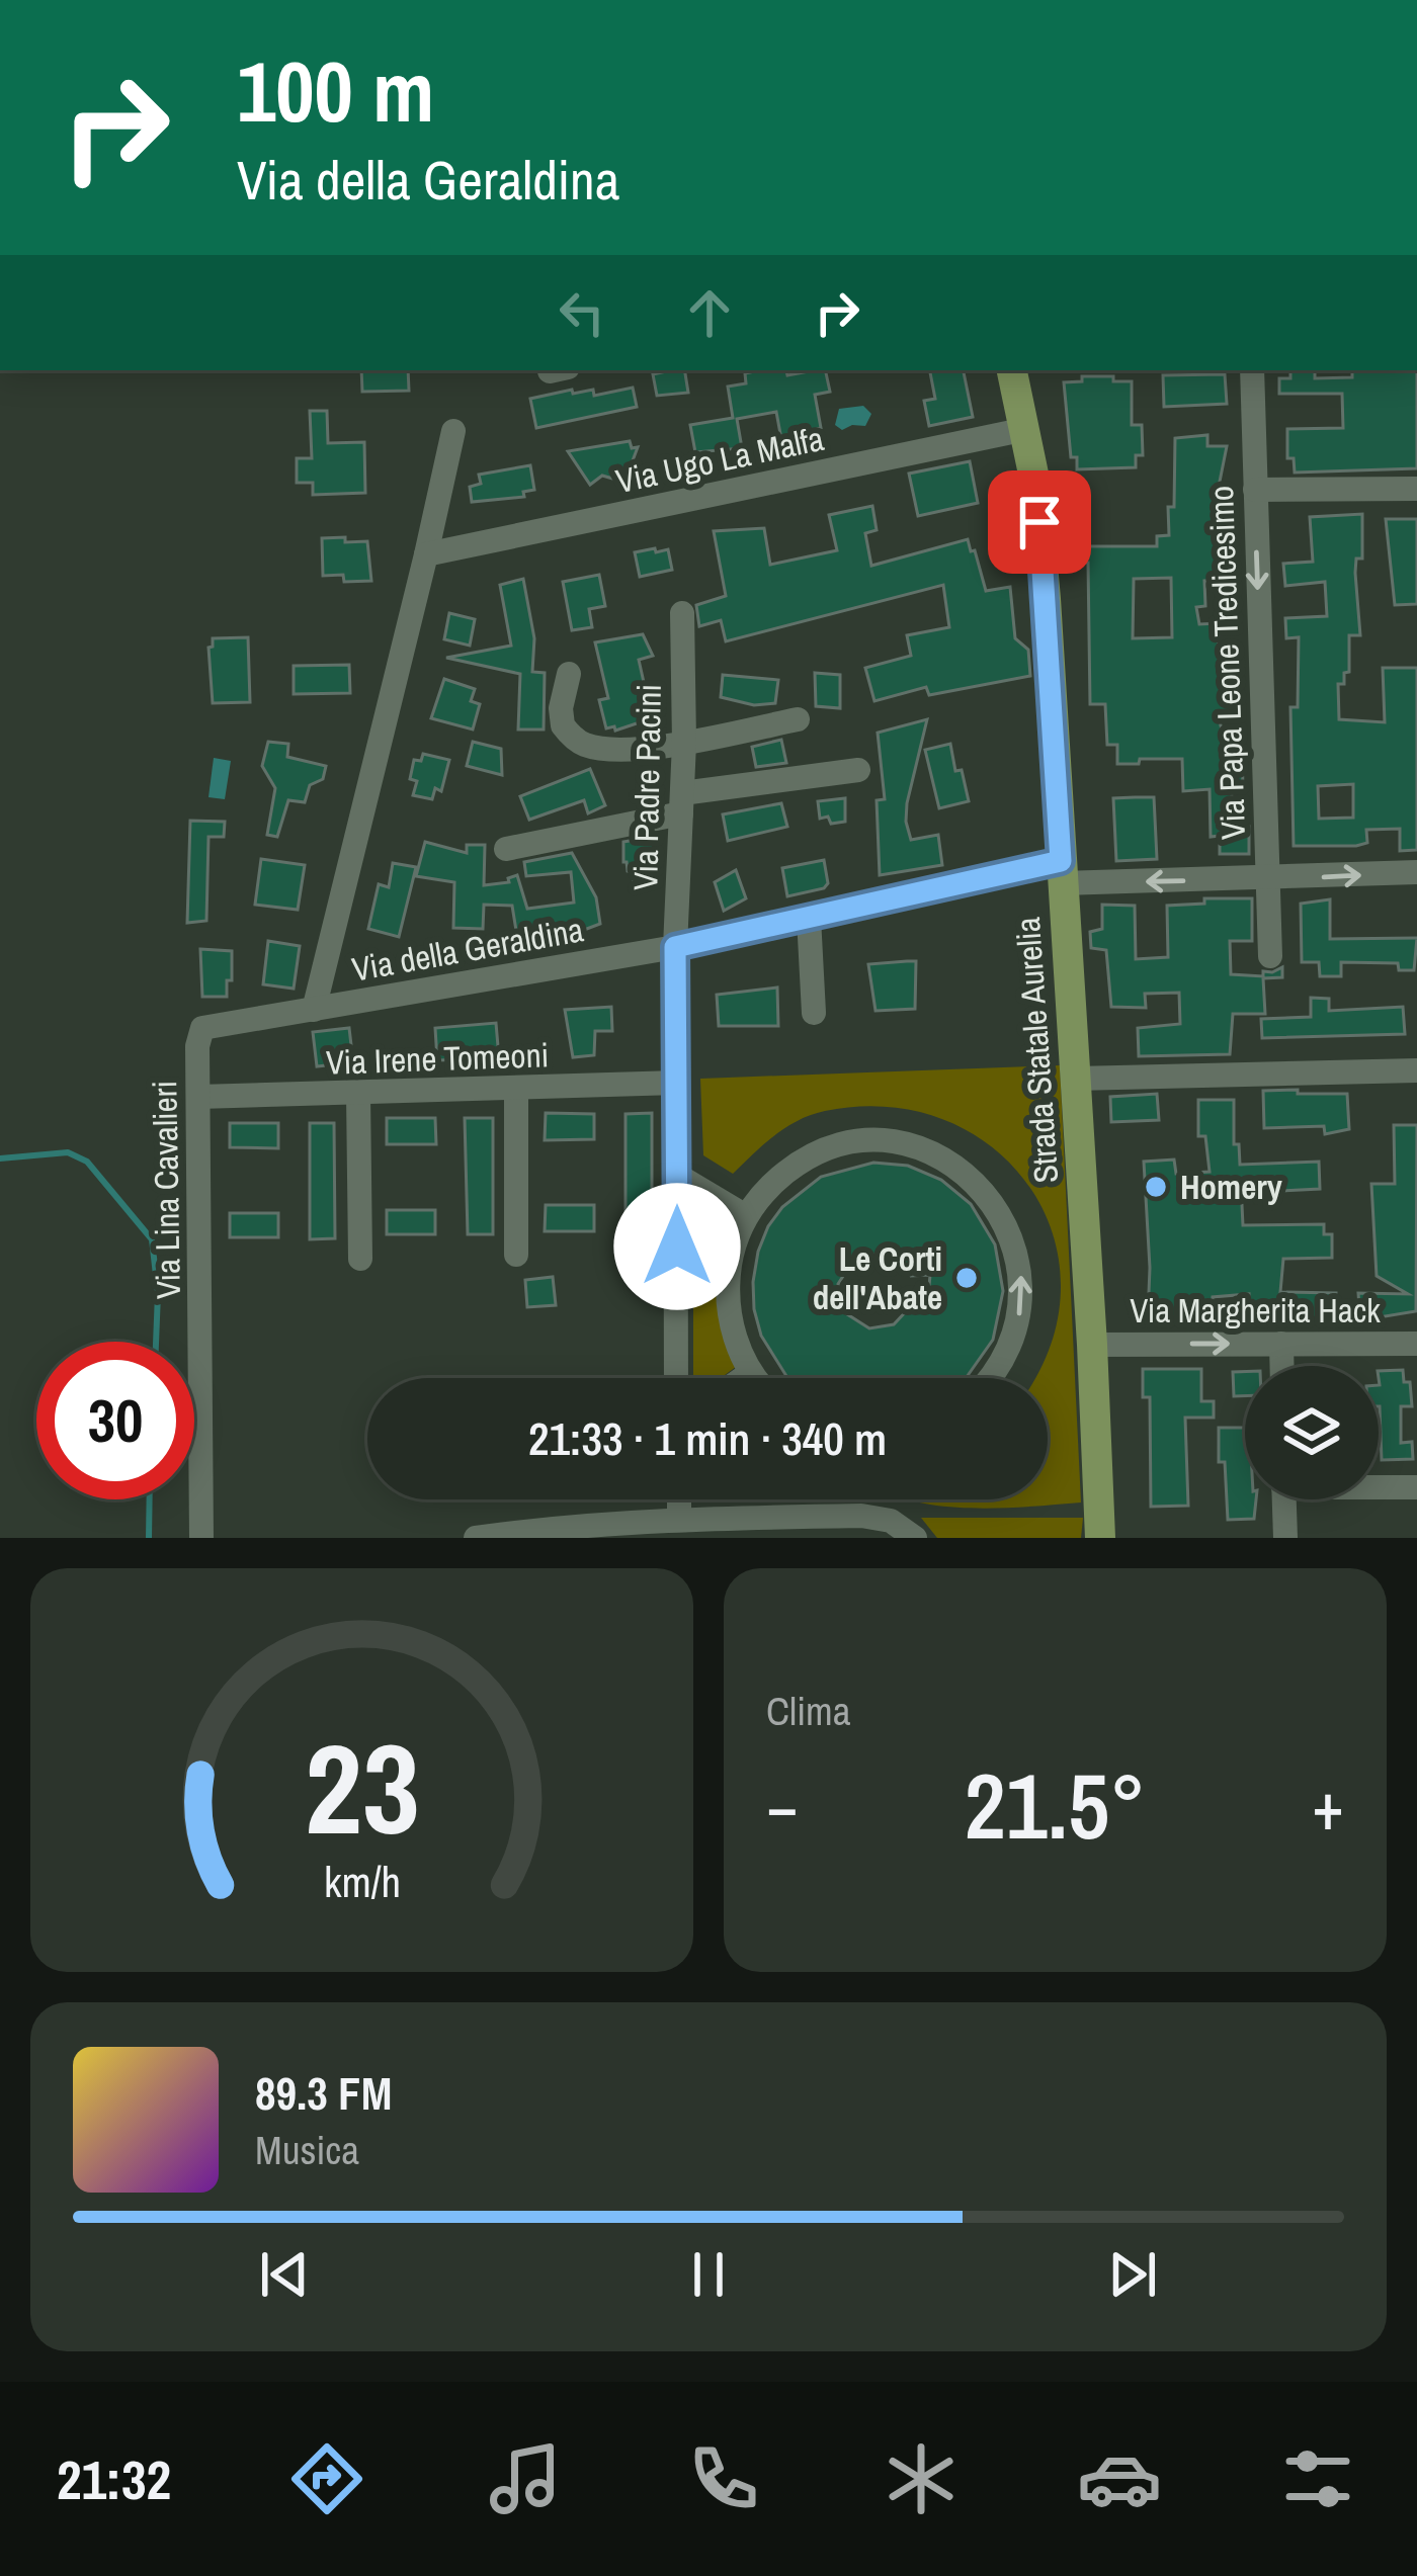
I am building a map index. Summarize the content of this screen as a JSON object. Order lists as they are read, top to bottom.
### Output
{
  "streets": {
    "main road": ["Strada Statale Aurelia"],
    "street": [
      "Via Ugo La Malfa",
      "Via Papa Leone Tredicesimo",
      "Via Padre Pacini",
      "Via della Geraldina",
      "Via Irene Tomeoni",
      "Via Lina Cavalieri",
      "Via Margherita Hack"
    ]
  },
  "crossings": [
    ["Via Ugo La Malfa", "Strada Statale Aurelia"],
    ["Via Papa Leone Tredicesimo", "Via della Geraldina"],
    ["Via Padre Pacini", "Via della Geraldina"],
    ["Via Padre Pacini", "Via Irene Tomeoni"],
    ["Via della Geraldina", "Strada Statale Aurelia"],
    ["Via della Geraldina", "Via Lina Cavalieri"],
    ["Strada Statale Aurelia", "Via Margherita Hack"],
    ["Via Irene Tomeoni", "Via Lina Cavalieri"]
  ],
  "one_way": ["Via Papa Leone Tredicesimo", "Via Margherita Hack"],
  "places": ["Homery", "Le Corti dell'Abate"],
  "page": {
    "turn": ["100 m", "Via della Geraldina"],
    "limit": "30",
    "trip": "21:33 · 1 min · 340 m",
    "tile": "Clima",
    "heat": ["−", "21.5°", "+"],
    "song": ["89.3 FM", "Musica"],
    "tabs": "21:32",
    "gauge": ["23", "km/h"]
  }
}
